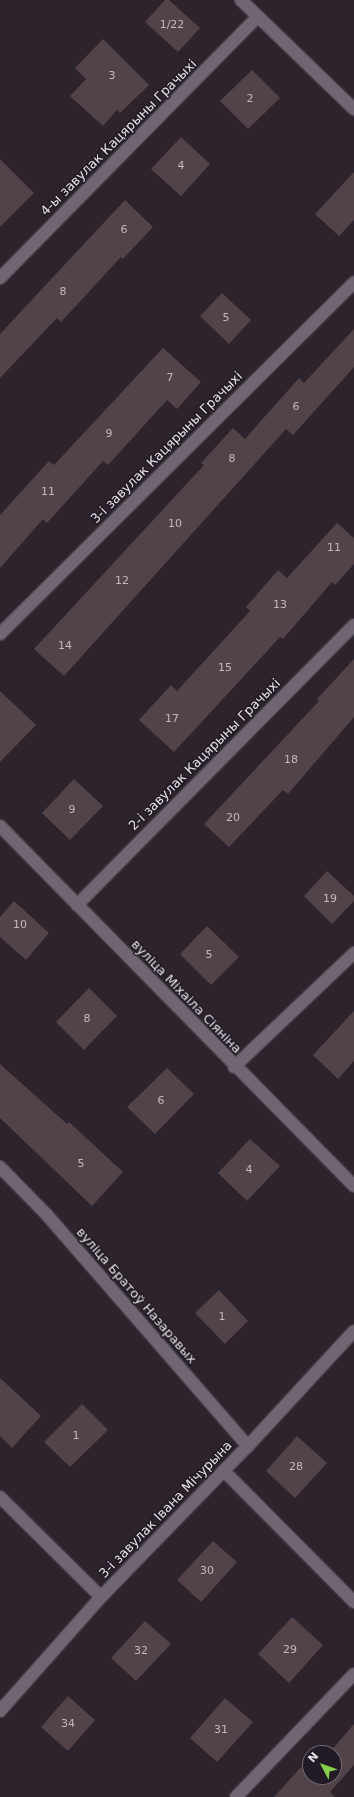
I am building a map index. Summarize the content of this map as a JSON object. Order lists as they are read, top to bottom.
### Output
{
  "streets": {
    "street": [
      "4-ы завулак Кацярыны Грачыхі",
      "3-і завулак Кацярыны Грачыхі",
      "2-і завулак Кацярыны Грачыхі",
      "вуліца Міхаіла Сіяніна",
      "вуліца Братоў Назаравых",
      "3-і завулак Івана Мічурына"
    ]
  },
  "crossings": [
    ["2-і завулак Кацярыны Грачыхі", "вуліца Міхаіла Сіяніна"],
    ["вуліца Братоў Назаравых", "3-і завулак Івана Мічурына"]
  ],
  "house_numbers": [
    "1/22",
    "3",
    "2",
    "4",
    "6",
    "8",
    "5",
    "7",
    "6",
    "9",
    "8",
    "11",
    "10",
    "11",
    "12",
    "13",
    "14",
    "15",
    "17",
    "18",
    "9",
    "20",
    "19",
    "10",
    "5",
    "8",
    "6",
    "5",
    "4",
    "1",
    "1",
    "28",
    "30",
    "29",
    "32",
    "34",
    "31"
  ],
  "north": "top left"
}
